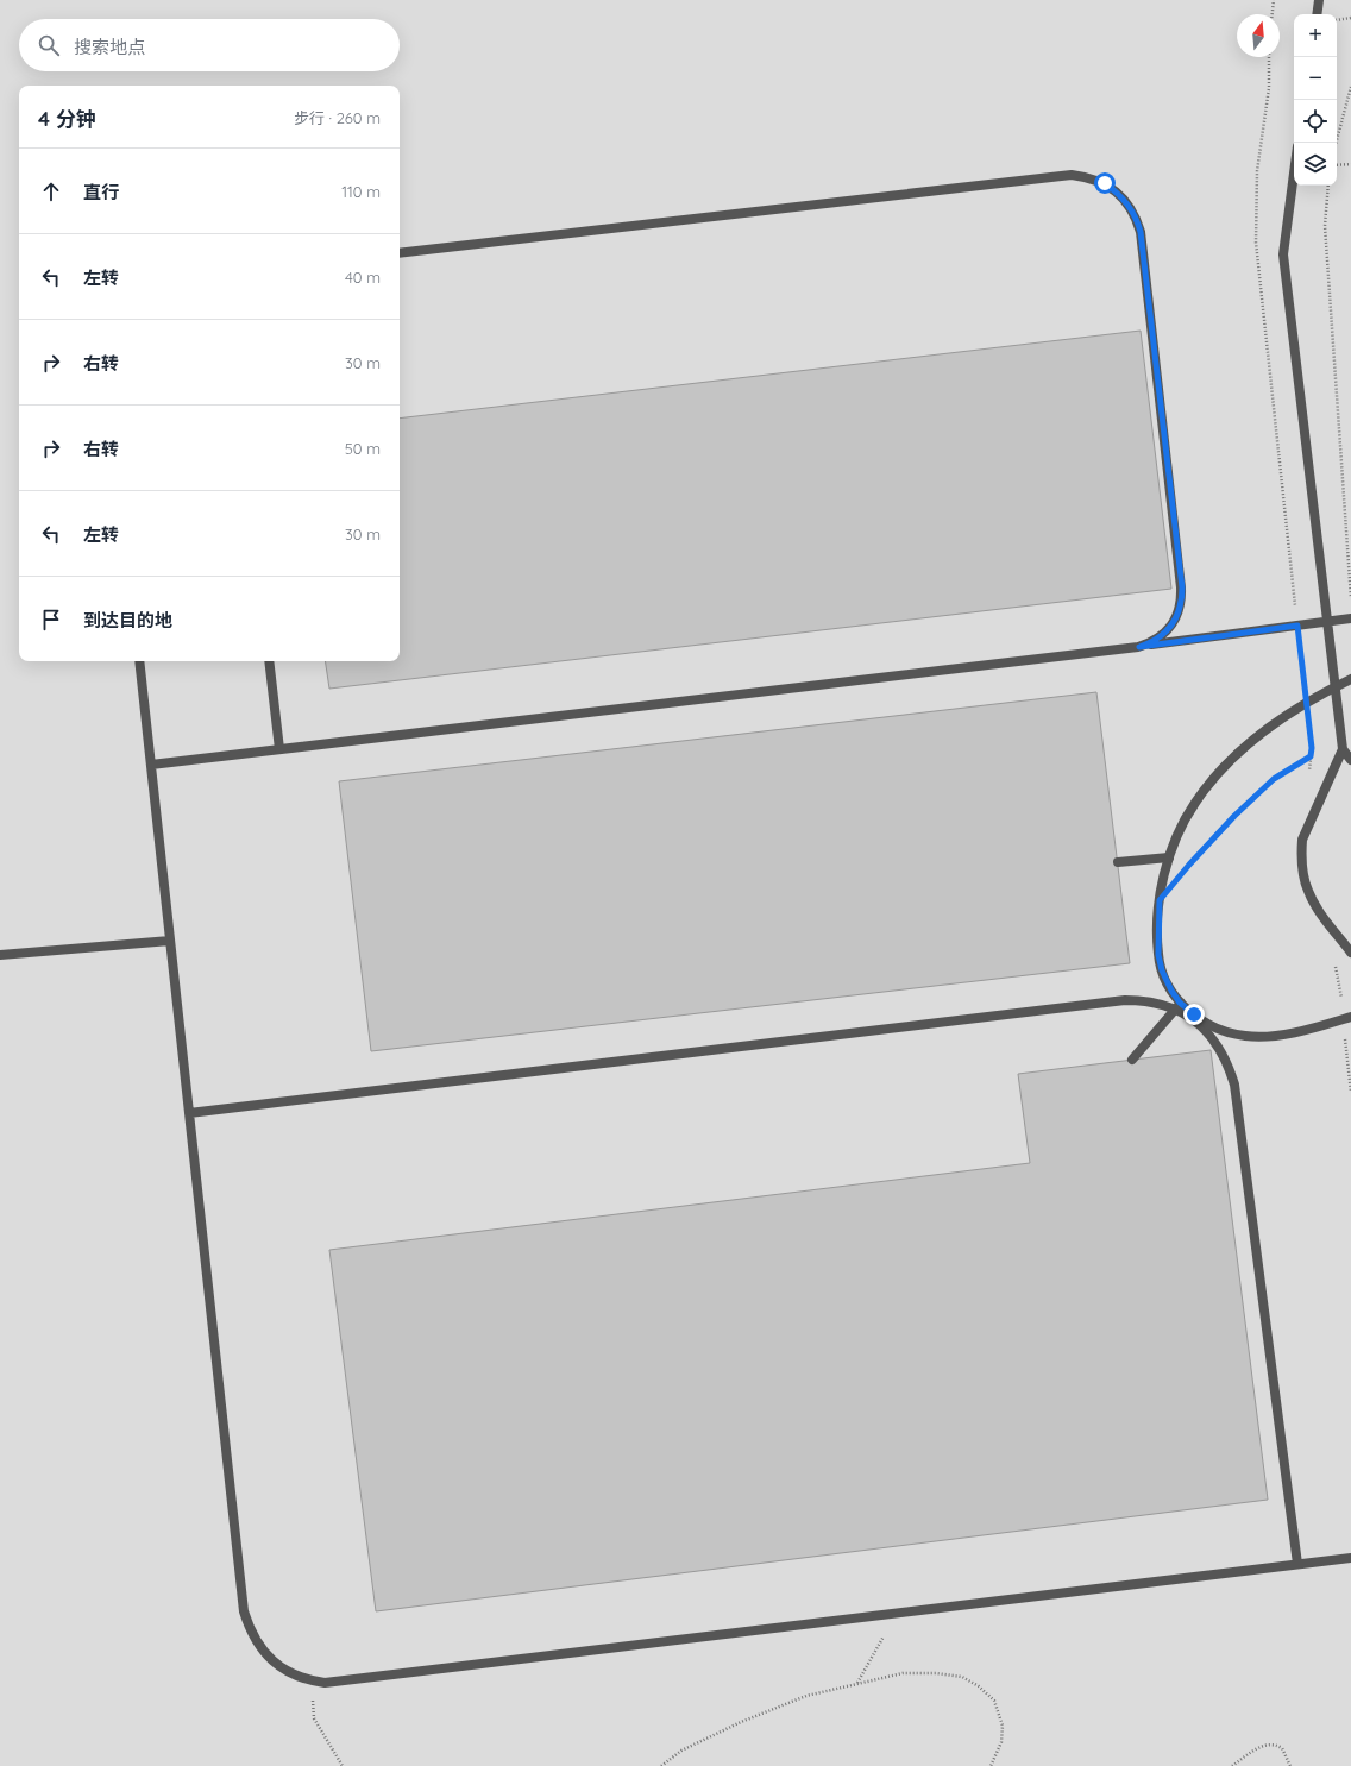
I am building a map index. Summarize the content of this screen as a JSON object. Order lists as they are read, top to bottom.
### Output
{
  "north": "top",
  "page": {
    "map_buttons": ["+", "−"],
    "search": "搜索地点",
    "heading": ["4 分钟", "步行 · 260 m"],
    "list": [
      ["直行", "110 m"],
      ["左转", "40 m"],
      ["右转", "30 m"],
      ["右转", "50 m"],
      ["左转", "30 m"],
      "到达目的地"
    ]
  }
}
